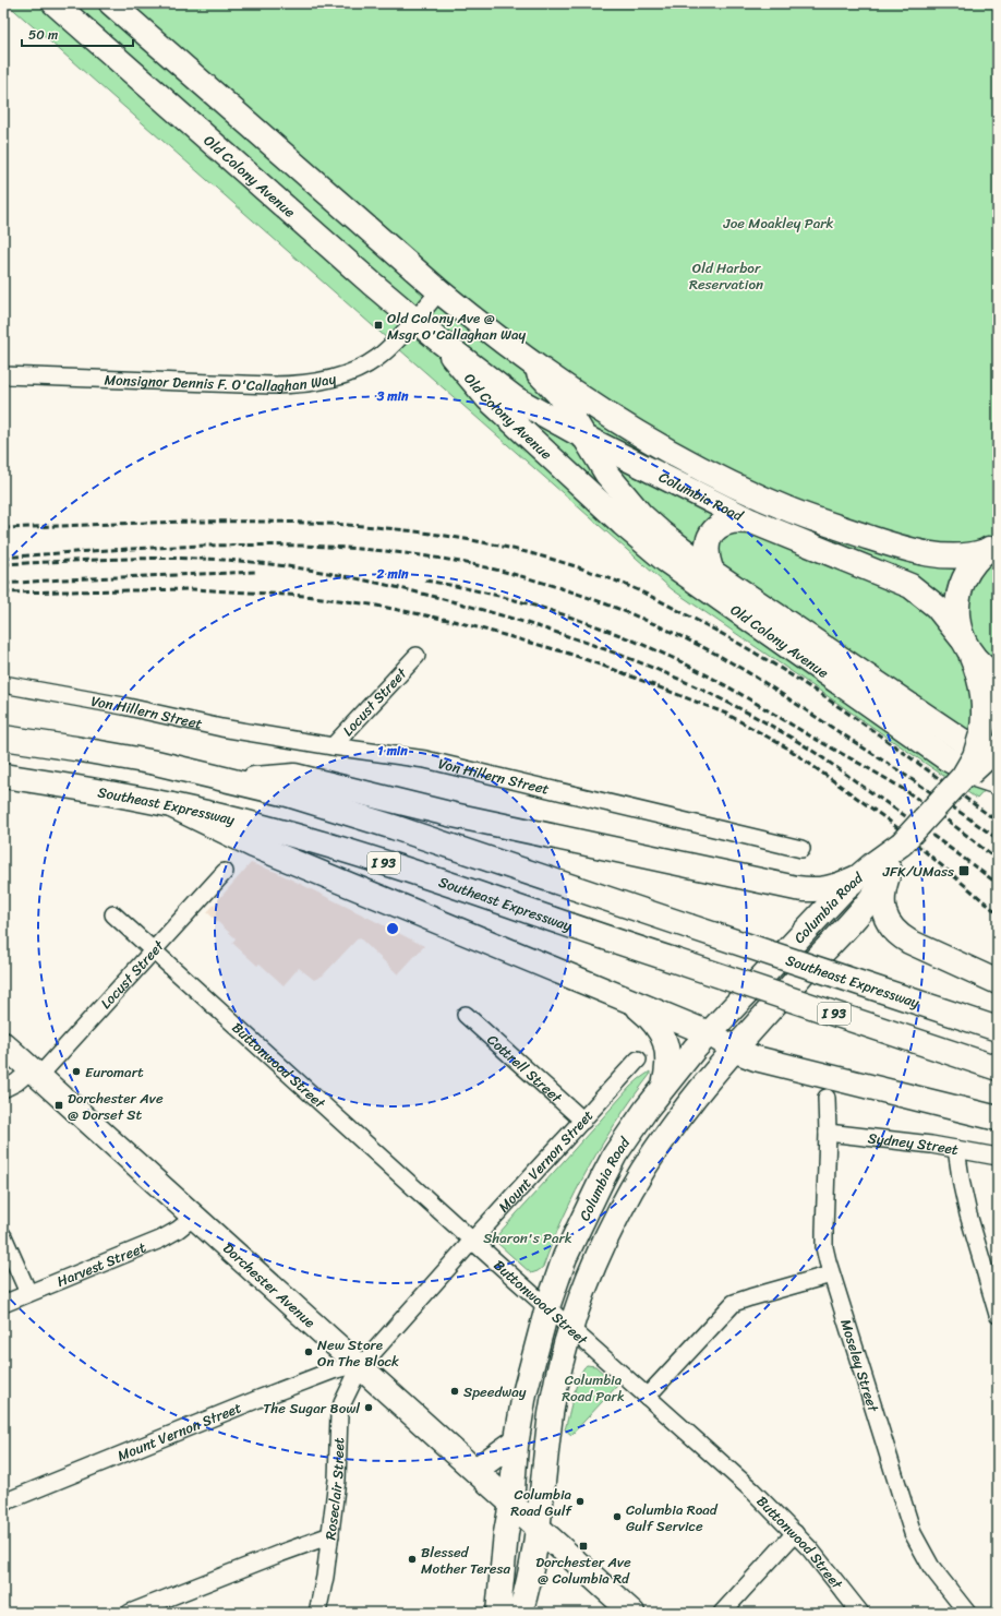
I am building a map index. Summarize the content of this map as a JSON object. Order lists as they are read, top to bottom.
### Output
{
  "streets": {
    "main road": [
      "Old Colony Avenue",
      "Columbia Road",
      "Southeast Expressway",
      "I 93",
      "Dorchester Avenue"
    ],
    "street": [
      "Monsignor Dennis F. O'Callaghan Way",
      "Locust Street",
      "Von Hillern Street",
      "Buttonwood Street",
      "Cottrell Street",
      "Sydney Street",
      "Mount Vernon Street",
      "Harvest Street",
      "Moseley Street",
      "Roseclair Street"
    ]
  },
  "crossings": [
    ["Old Colony Avenue", "Monsignor Dennis F. O'Callaghan Way"],
    ["Old Colony Avenue", "Columbia Road"],
    ["Columbia Road", "Buttonwood Street"],
    ["Columbia Road", "Dorchester Avenue"],
    ["Locust Street", "Von Hillern Street"],
    ["Locust Street", "Buttonwood Street"],
    ["Locust Street", "Dorchester Avenue"],
    ["Buttonwood Street", "Mount Vernon Street"],
    ["Cottrell Street", "Mount Vernon Street"],
    ["Sydney Street", "Moseley Street"],
    ["Mount Vernon Street", "Dorchester Avenue"],
    ["Mount Vernon Street", "Roseclair Street"],
    ["Harvest Street", "Dorchester Avenue"],
    ["Dorchester Avenue", "Roseclair Street"]
  ],
  "parks": [
    "Joe Moakley Park",
    "Old Harbor Reservation",
    "Sharon's Park",
    "Columbia Road Park"
  ],
  "places": {
    "transit": [
      "Old Colony Ave @ Msgr O'Callaghan Way",
      "JFK/UMass",
      "Dorchester Ave @ Dorset St",
      "Dorchester Ave @ Columbia Rd"
    ],
    "other": [
      "Euromart",
      "New Store On The Block",
      "Speedway",
      "The Sugar Bowl",
      "Columbia Road Gulf",
      "Columbia Road Gulf Service",
      "Blessed Mother Teresa"
    ]
  },
  "scale_bar": "50 m",
  "rings": ["3 min", "2 min", "1 min"]
}
